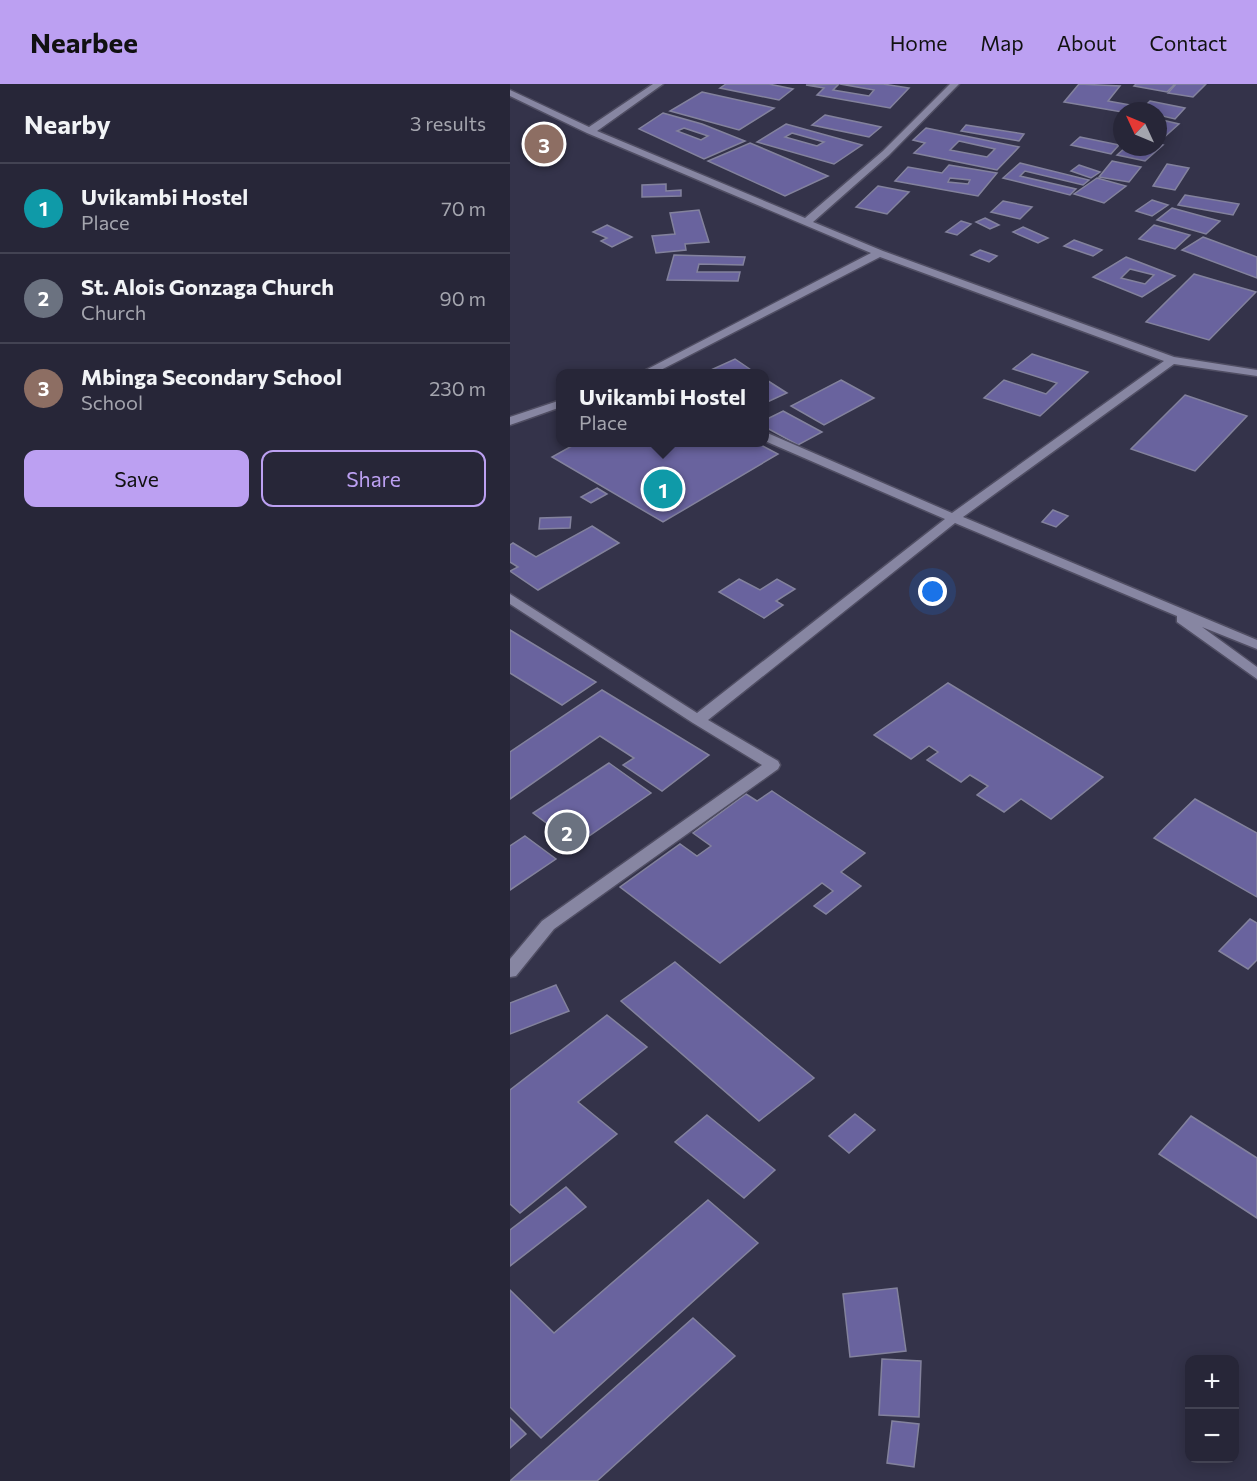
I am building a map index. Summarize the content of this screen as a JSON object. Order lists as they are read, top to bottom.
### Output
{
  "north": "top left",
  "page": {
    "header": "Nearbee",
    "nav": [
      "Home",
      "Map",
      "About",
      "Contact"
    ],
    "heading": ["Nearby", "3 results"],
    "pins": ["3", "1", "2"],
    "list": [
      {
        "mark": "1",
        "name": "Uvikambi Hostel",
        "note": "Place",
        "value": "70 m"
      },
      {
        "mark": "2",
        "name": "St. Alois Gonzaga Church",
        "note": "Church",
        "value": "90 m"
      },
      {
        "mark": "3",
        "name": "Mbinga Secondary School",
        "note": "School",
        "value": "230 m"
      }
    ],
    "popup": ["Uvikambi Hostel", "Place"],
    "buttons": ["Save", "Share"],
    "map_buttons": ["+", "−"]
  }
}
